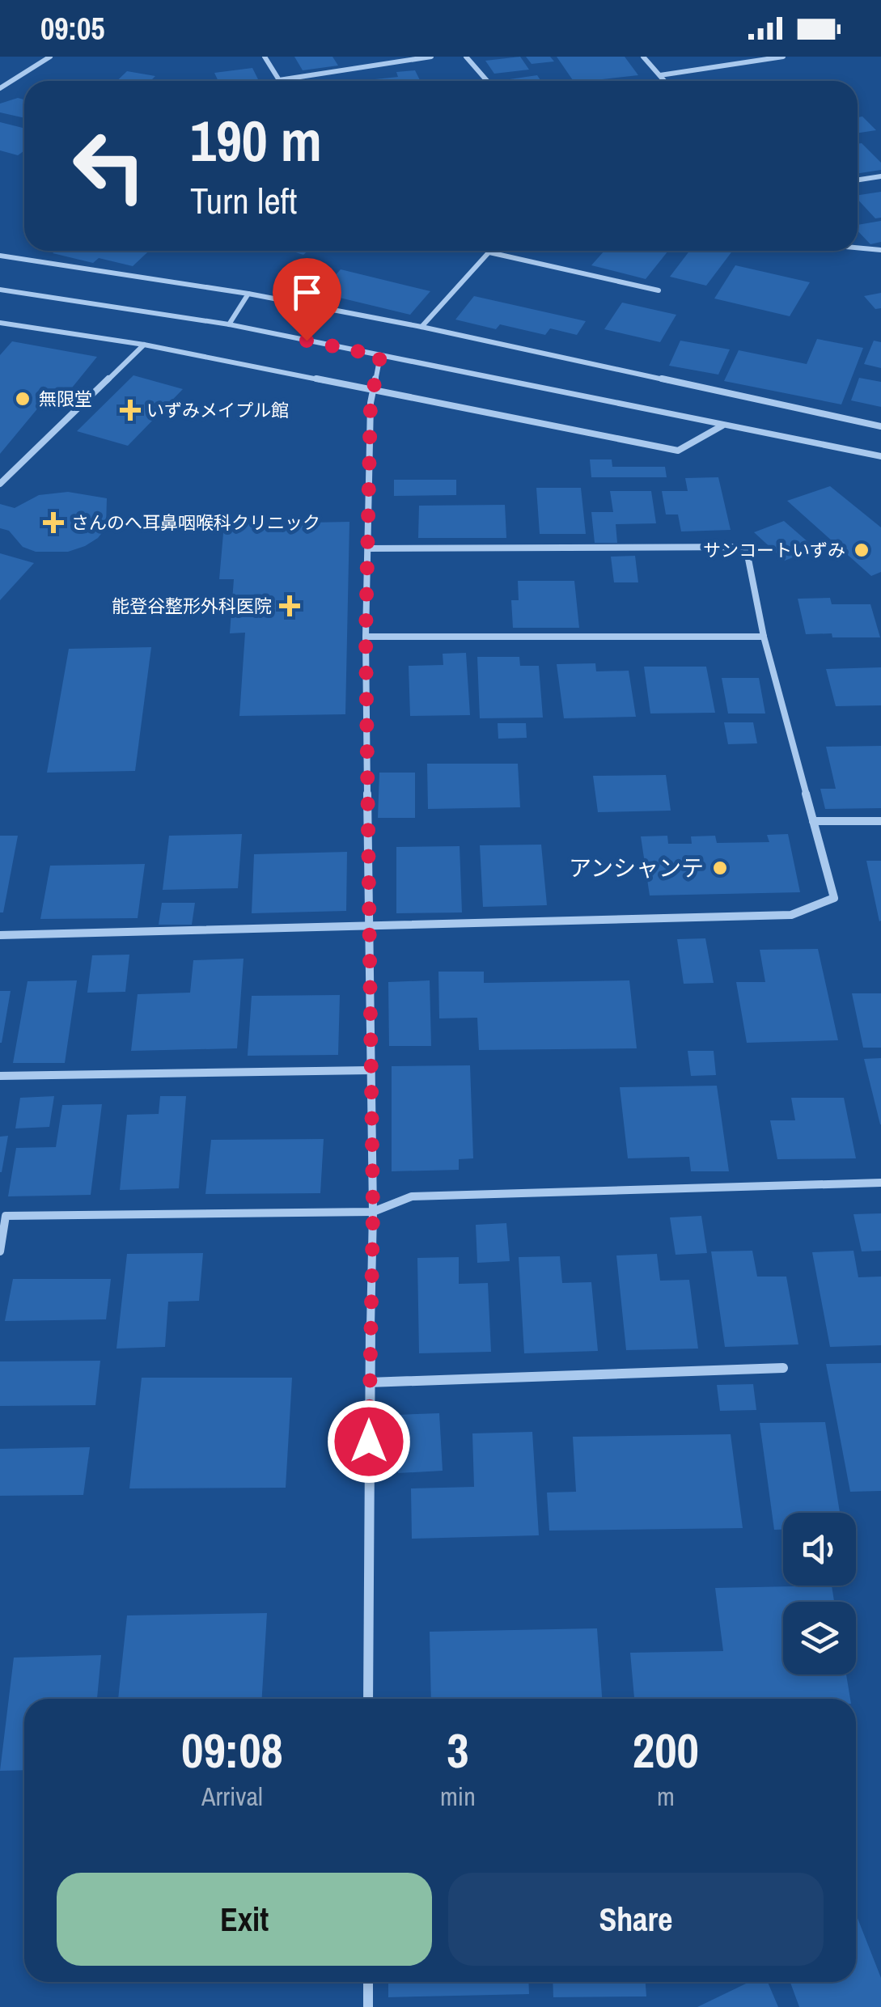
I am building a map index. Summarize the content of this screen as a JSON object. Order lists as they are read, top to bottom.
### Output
{
  "places": {
    "other": ["無限堂", "サンコートいずみ", "アンシャンテ"],
    "health": ["いずみメイプル館", "さんのへ耳鼻咽喉科クリニック", "能登谷整形外科医院"]
  },
  "page": {
    "status": "09:05",
    "turn": ["190 m", "Turn left"],
    "eta": [
      "09:08",
      "Arrival",
      "3",
      "min",
      "200",
      "m"
    ],
    "buttons": ["Exit", "Share"]
  }
}
